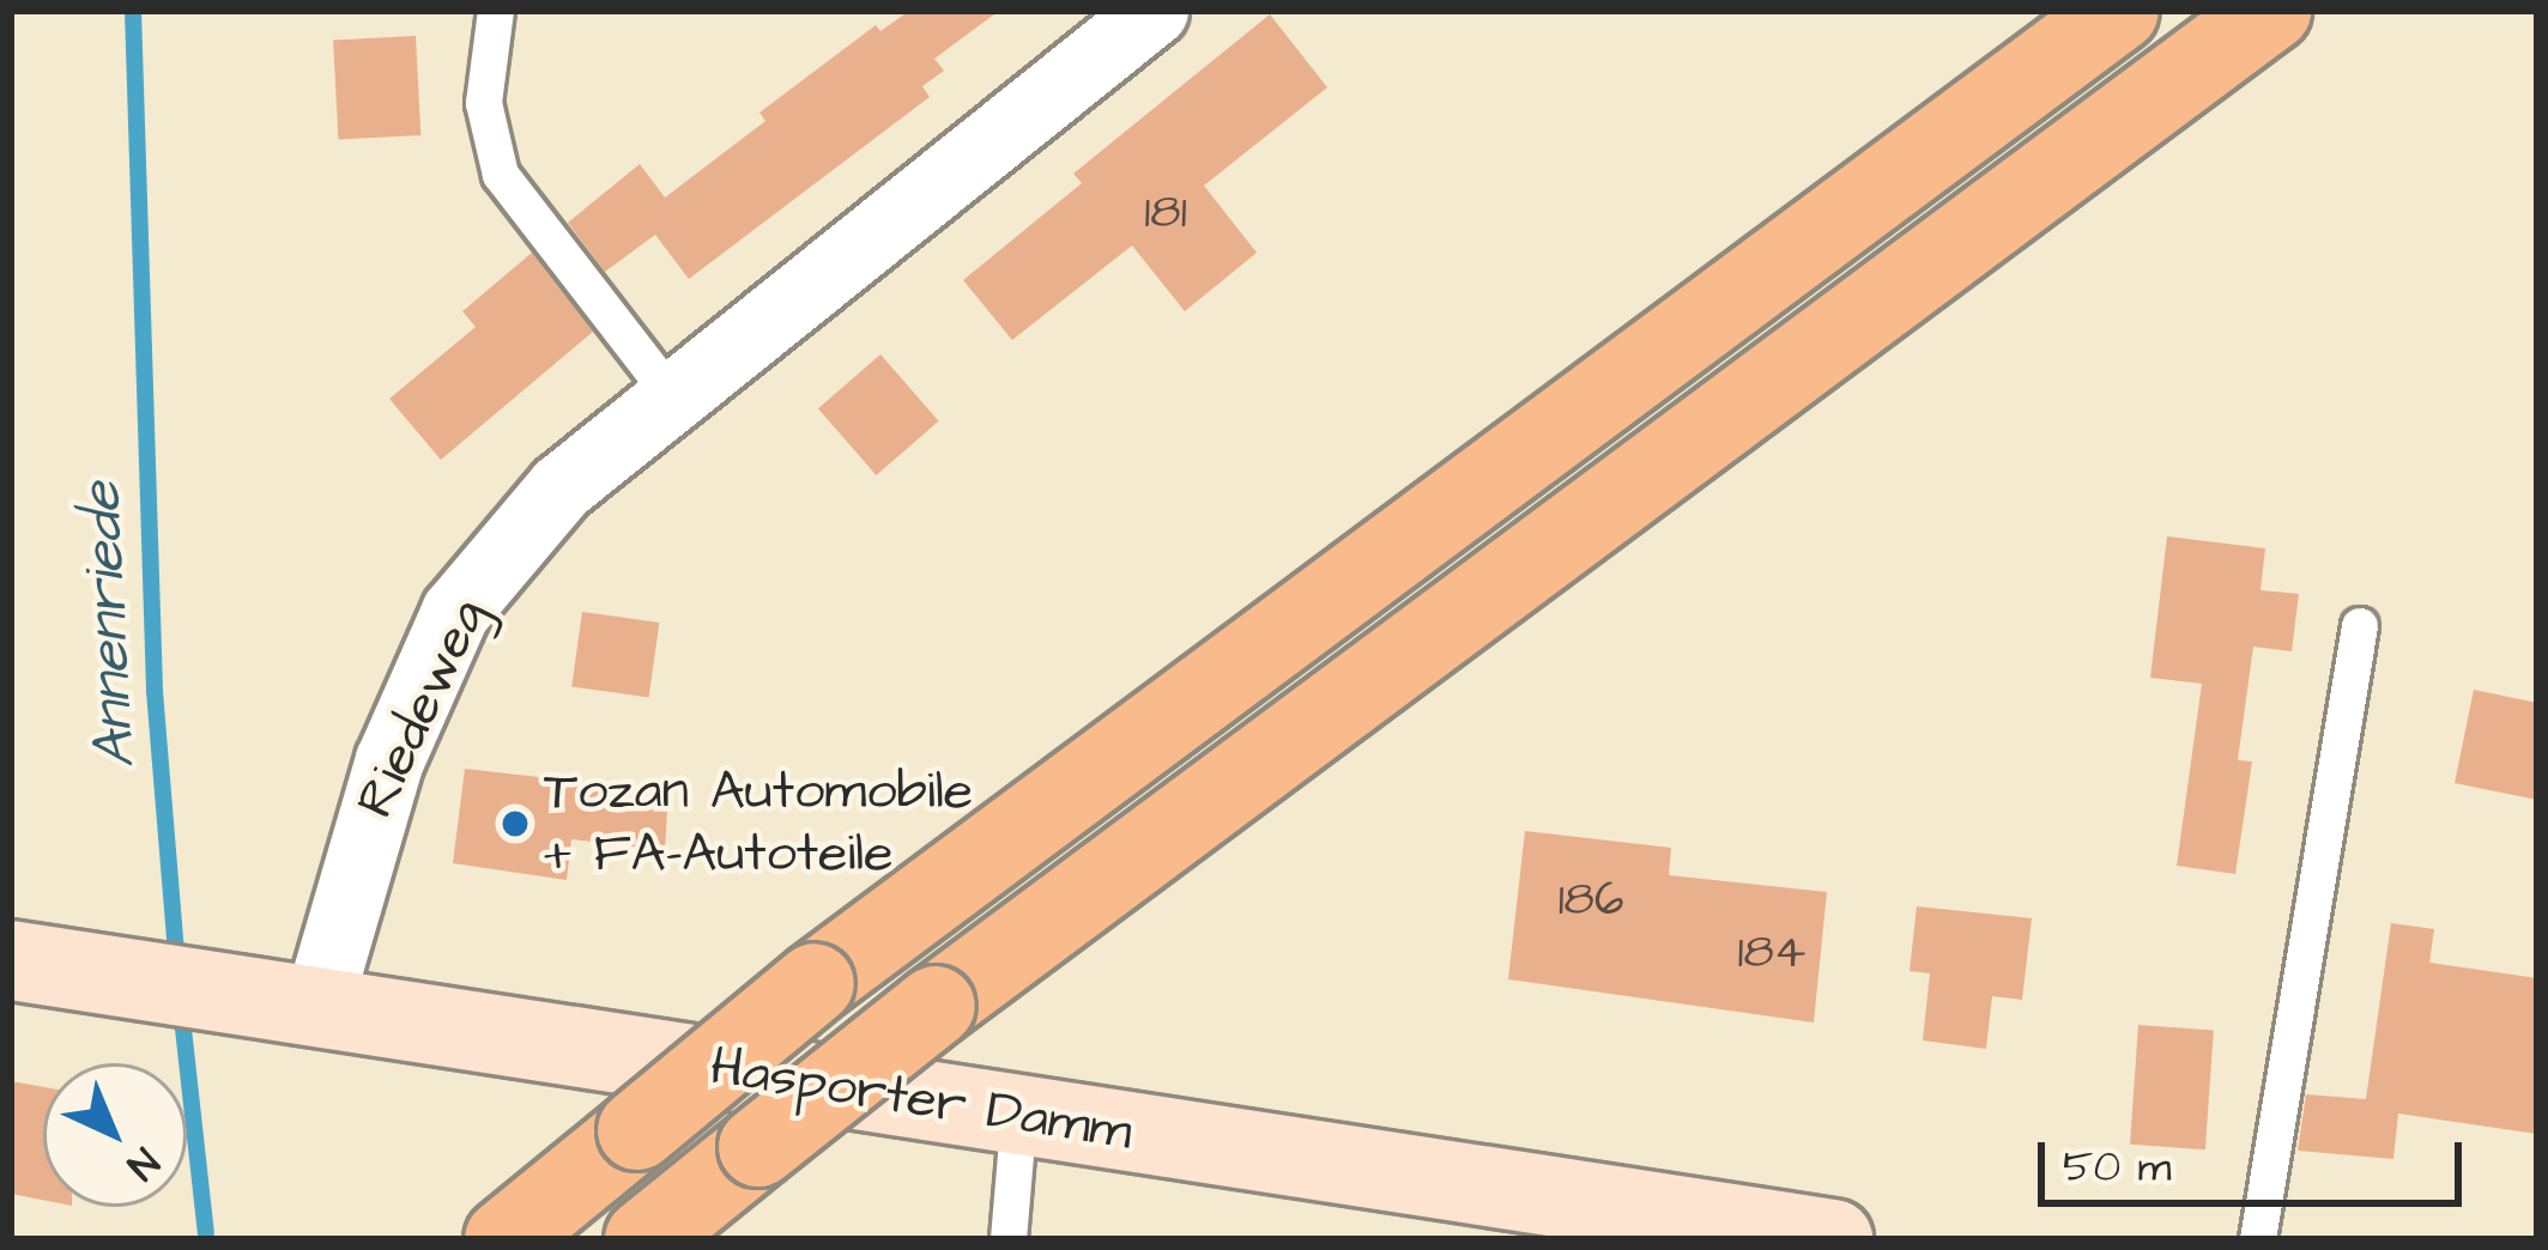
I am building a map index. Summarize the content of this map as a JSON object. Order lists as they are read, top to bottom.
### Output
{
  "streets": {
    "main road": ["Hasporter Damm"],
    "street": ["Riedeweg"]
  },
  "crossings": [
    ["Riedeweg", "Hasporter Damm"]
  ],
  "water": ["Annenriede"],
  "places": ["Tozan Automobile + FA-Autoteile"],
  "house_numbers": ["181", "186", "184"],
  "scale_bar": "50 m",
  "north": "bottom right"
}
